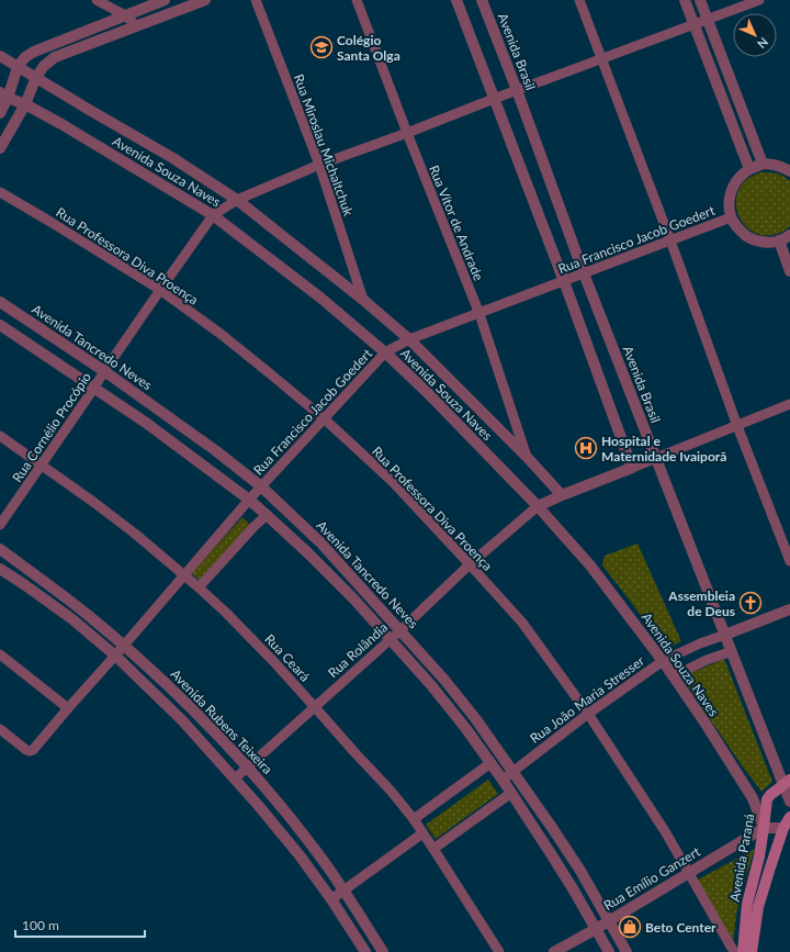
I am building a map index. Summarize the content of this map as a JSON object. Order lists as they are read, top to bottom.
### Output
{
  "streets": {
    "main road": ["Avenida Paraná"],
    "street": [
      "Avenida Brasil",
      "Rua Miroslau Michaltchuk",
      "Avenida Souza Naves",
      "Rua Vítor de Andrade",
      "Rua Francisco Jacob Goedert",
      "Rua Professora Diva Proença",
      "Avenida Tancredo Neves",
      "Rua Cornélio Procópio",
      "Rua Rolândia",
      "Rua Ceará",
      "Rua João Maria Stresser",
      "Avenida Rubens Teixeira",
      "Rua Emílio Ganzert"
    ]
  },
  "crossings": [
    ["Avenida Brasil", "Rua Francisco Jacob Goedert"],
    ["Avenida Brasil", "Rua Cornélio Procópio"],
    ["Avenida Brasil", "Rua João Maria Stresser"],
    ["Avenida Brasil", "Avenida Paraná"],
    ["Rua Miroslau Michaltchuk", "Avenida Souza Naves"],
    ["Rua Miroslau Michaltchuk", "Rua Cornélio Procópio"],
    ["Avenida Souza Naves", "Rua Vítor de Andrade"],
    ["Avenida Souza Naves", "Rua Francisco Jacob Goedert"],
    ["Avenida Souza Naves", "Rua Cornélio Procópio"],
    ["Avenida Souza Naves", "Rua Rolândia"],
    ["Avenida Souza Naves", "Rua João Maria Stresser"],
    ["Avenida Souza Naves", "Avenida Paraná"],
    ["Avenida Souza Naves", "Rua Emílio Ganzert"],
    ["Rua Vítor de Andrade", "Rua Francisco Jacob Goedert"],
    ["Rua Vítor de Andrade", "Rua Cornélio Procópio"],
    ["Rua Francisco Jacob Goedert", "Rua Professora Diva Proença"],
    ["Rua Francisco Jacob Goedert", "Avenida Tancredo Neves"],
    ["Rua Francisco Jacob Goedert", "Rua Ceará"],
    ["Rua Francisco Jacob Goedert", "Avenida Rubens Teixeira"],
    ["Rua Professora Diva Proença", "Rua Cornélio Procópio"],
    ["Rua Professora Diva Proença", "Rua Rolândia"],
    ["Rua Professora Diva Proença", "Rua João Maria Stresser"],
    ["Rua Professora Diva Proença", "Rua Emílio Ganzert"],
    ["Avenida Tancredo Neves", "Rua Cornélio Procópio"],
    ["Avenida Tancredo Neves", "Rua Rolândia"],
    ["Avenida Tancredo Neves", "Rua João Maria Stresser"],
    ["Avenida Tancredo Neves", "Rua Emílio Ganzert"],
    ["Rua Cornélio Procópio", "Rua Ceará"],
    ["Rua Rolândia", "Rua Ceará"],
    ["Rua Rolândia", "Avenida Rubens Teixeira"],
    ["Avenida Paraná", "Rua Emílio Ganzert"]
  ],
  "places": {
    "school or university": ["Colégio Santa Olga"],
    "hospital": ["Hospital e Maternidade Ivaiporã"],
    "church": ["Assembleia de Deus"],
    "shop": ["Beto Center"]
  },
  "scale_bar": "100 m",
  "north": "bottom right"
}
